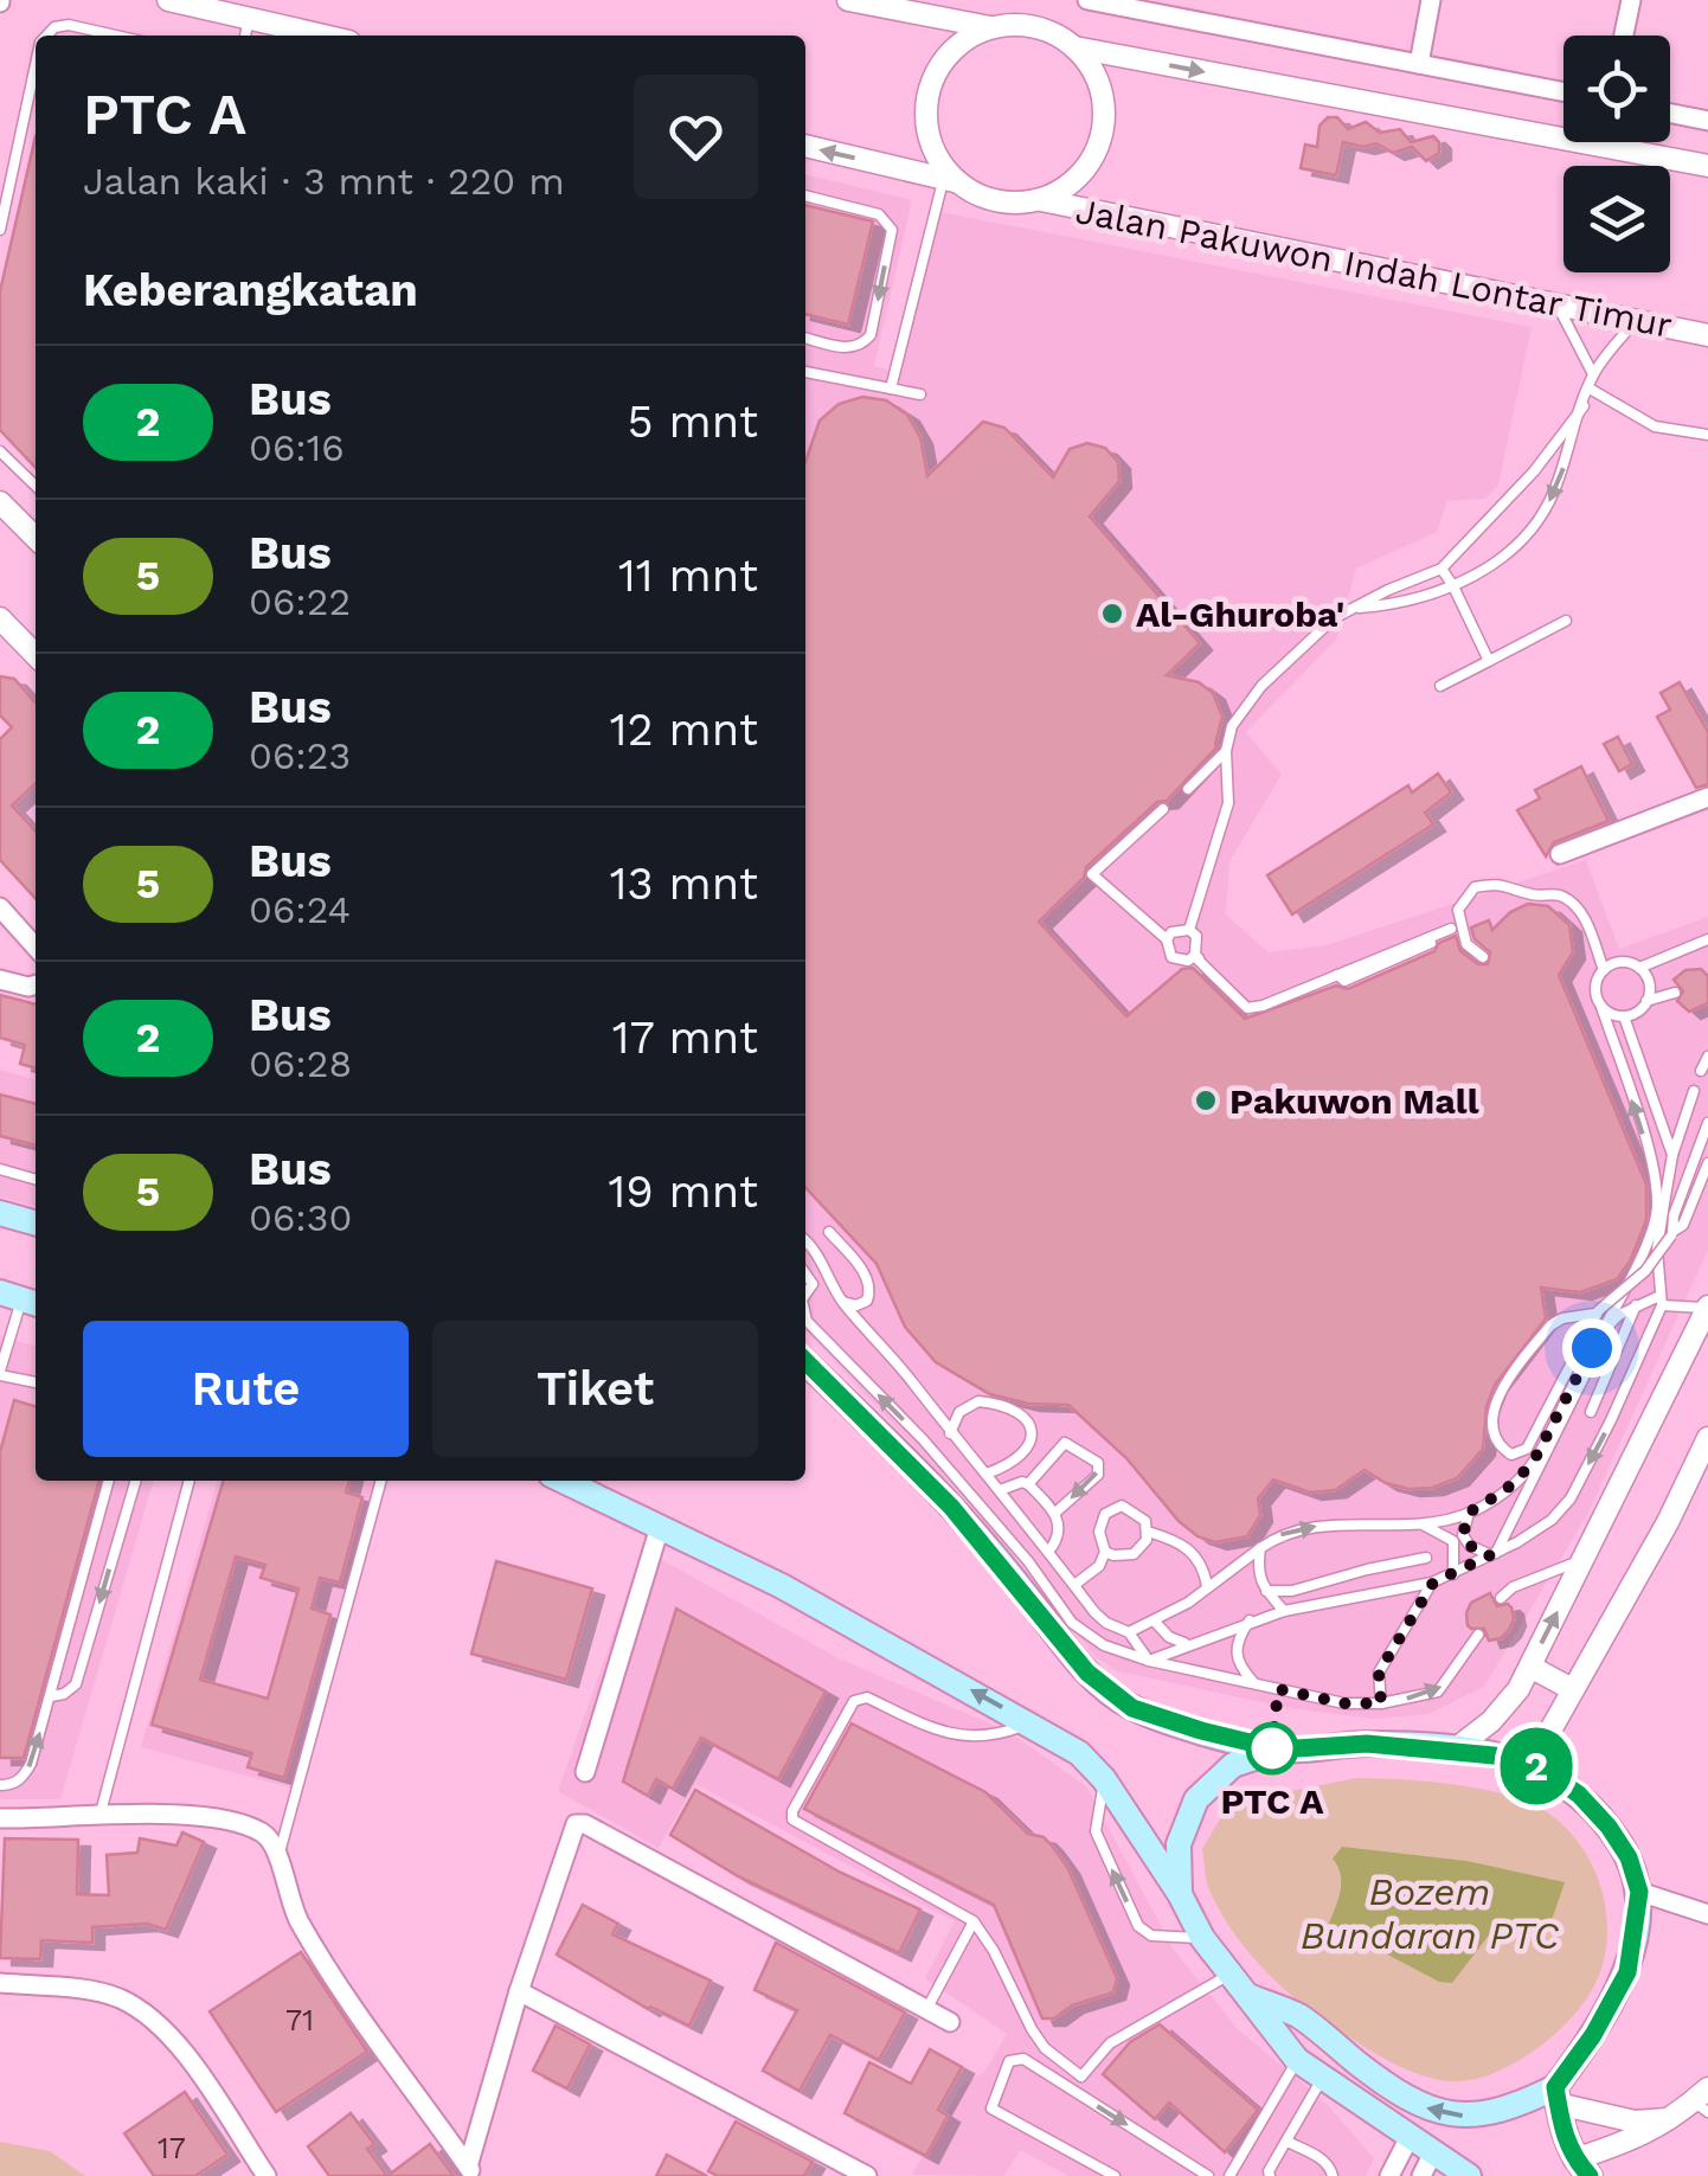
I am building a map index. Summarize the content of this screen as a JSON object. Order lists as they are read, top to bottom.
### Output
{
  "streets": {
    "street": ["Jalan Pakuwon Indah Lontar Timur"]
  },
  "water": ["Bozem Bundaran PTC"],
  "places": ["Al-Ghuroba'", "Pakuwon Mall", "PTC A"],
  "lines": ["bus line 2"],
  "house_numbers": ["71", "17"],
  "page": {
    "on_map": "2",
    "heading": [
      ["PTC A", "Jalan kaki · 3 mnt · 220 m"],
      "Keberangkatan"
    ],
    "list": [
      {
        "mark": "2",
        "name": "Bus",
        "note": "06:16",
        "value": "5 mnt"
      },
      {
        "mark": "5",
        "name": "Bus",
        "note": "06:22",
        "value": "11 mnt"
      },
      {
        "mark": "2",
        "name": "Bus",
        "note": "06:23",
        "value": "12 mnt"
      },
      {
        "mark": "5",
        "name": "Bus",
        "note": "06:24",
        "value": "13 mnt"
      },
      {
        "mark": "2",
        "name": "Bus",
        "note": "06:28",
        "value": "17 mnt"
      },
      {
        "mark": "5",
        "name": "Bus",
        "note": "06:30",
        "value": "19 mnt"
      }
    ],
    "buttons": ["Rute", "Tiket"]
  }
}
